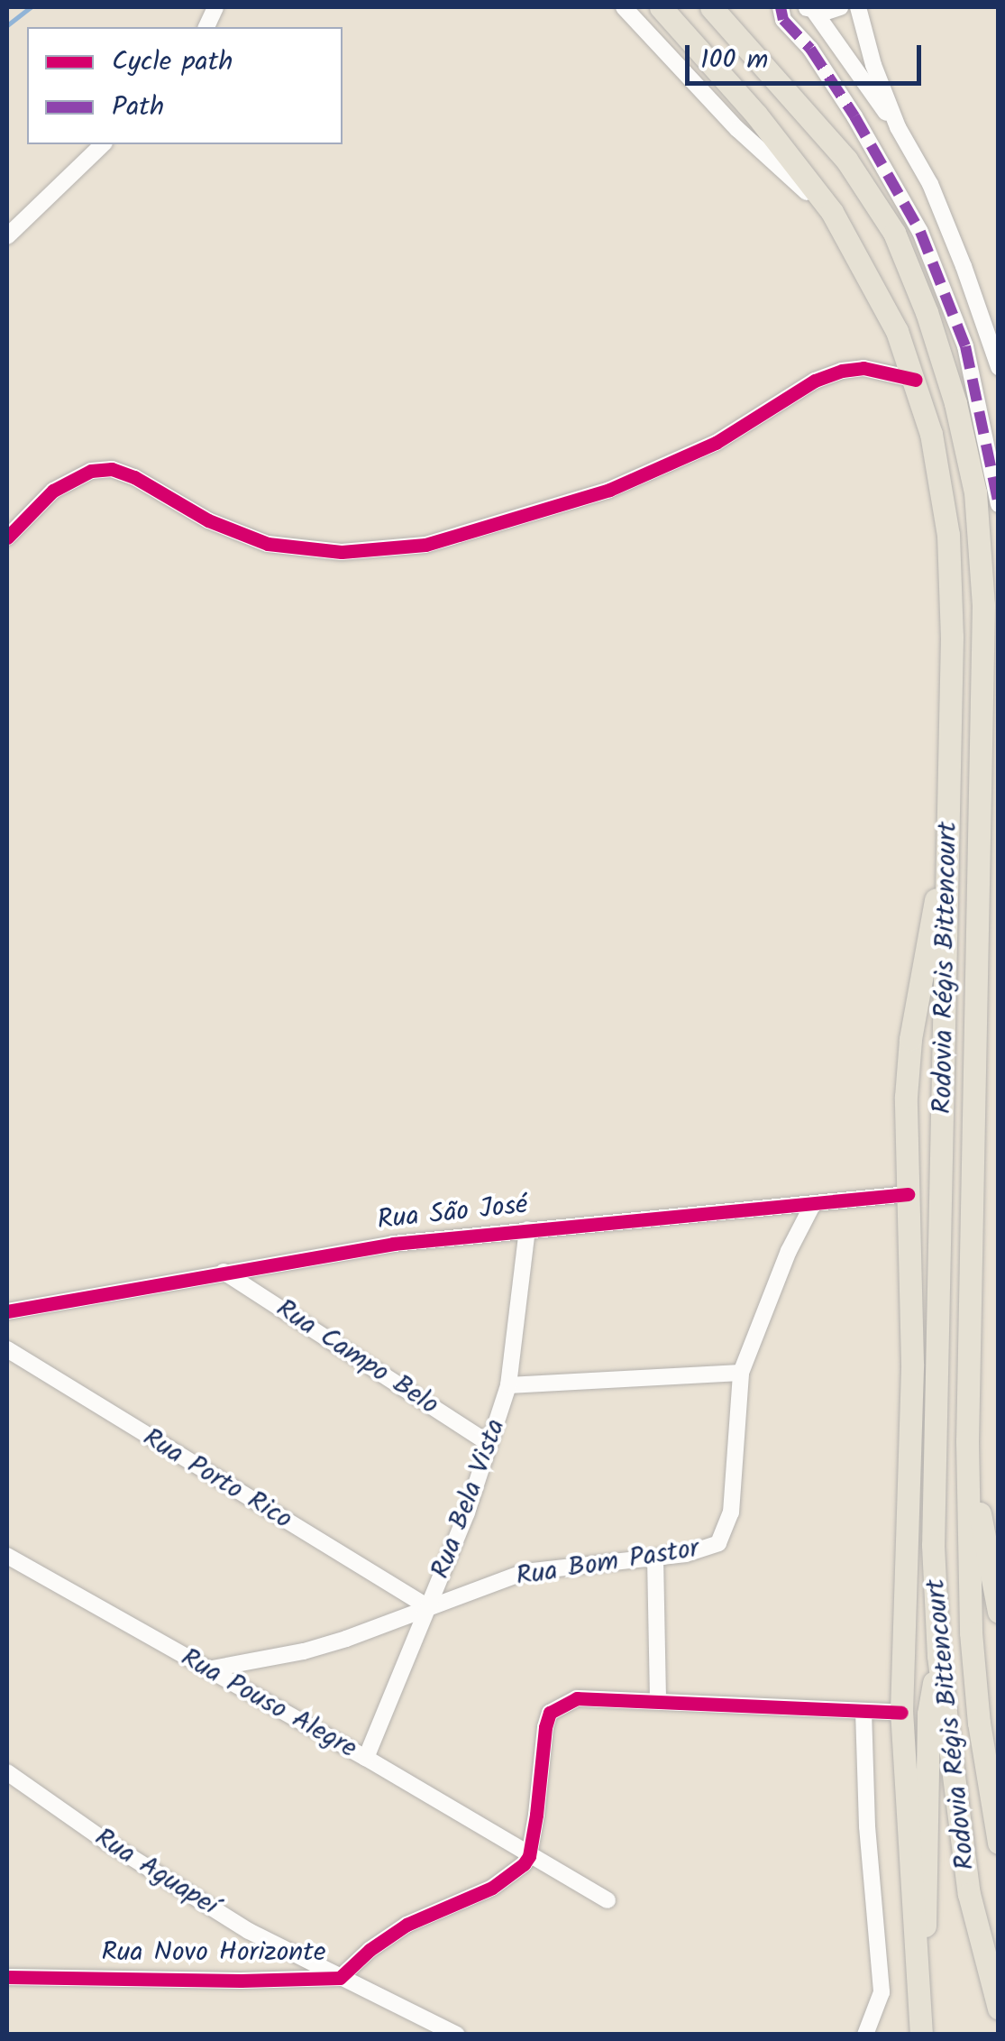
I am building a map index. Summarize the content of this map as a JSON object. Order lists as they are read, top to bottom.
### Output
{
  "streets": {
    "highway": ["Rodovia Régis Bittencourt"],
    "street": [
      "Rua São José",
      "Rua Campo Belo",
      "Rua Porto Rico",
      "Rua Bela Vista",
      "Rua Bom Pastor",
      "Rua Pouso Alegre",
      "Rua Aguapeí",
      "Rua Novo Horizonte"
    ]
  },
  "crossings": [
    ["Rua São José", "Rua Campo Belo"],
    ["Rua São José", "Rua Bela Vista"],
    ["Rua São José", "Rua Bom Pastor"],
    ["Rua Campo Belo", "Rua Bela Vista"],
    ["Rua Porto Rico", "Rua Bela Vista"],
    ["Rua Porto Rico", "Rua Bom Pastor"],
    ["Rua Bela Vista", "Rua Bom Pastor"],
    ["Rua Bela Vista", "Rua Pouso Alegre"],
    ["Rua Bom Pastor", "Rua Pouso Alegre"],
    ["Rua Pouso Alegre", "Rua Novo Horizonte"],
    ["Rua Aguapeí", "Rua Novo Horizonte"]
  ],
  "legend": ["Cycle path", "Path"],
  "scale_bar": "100 m"
}
